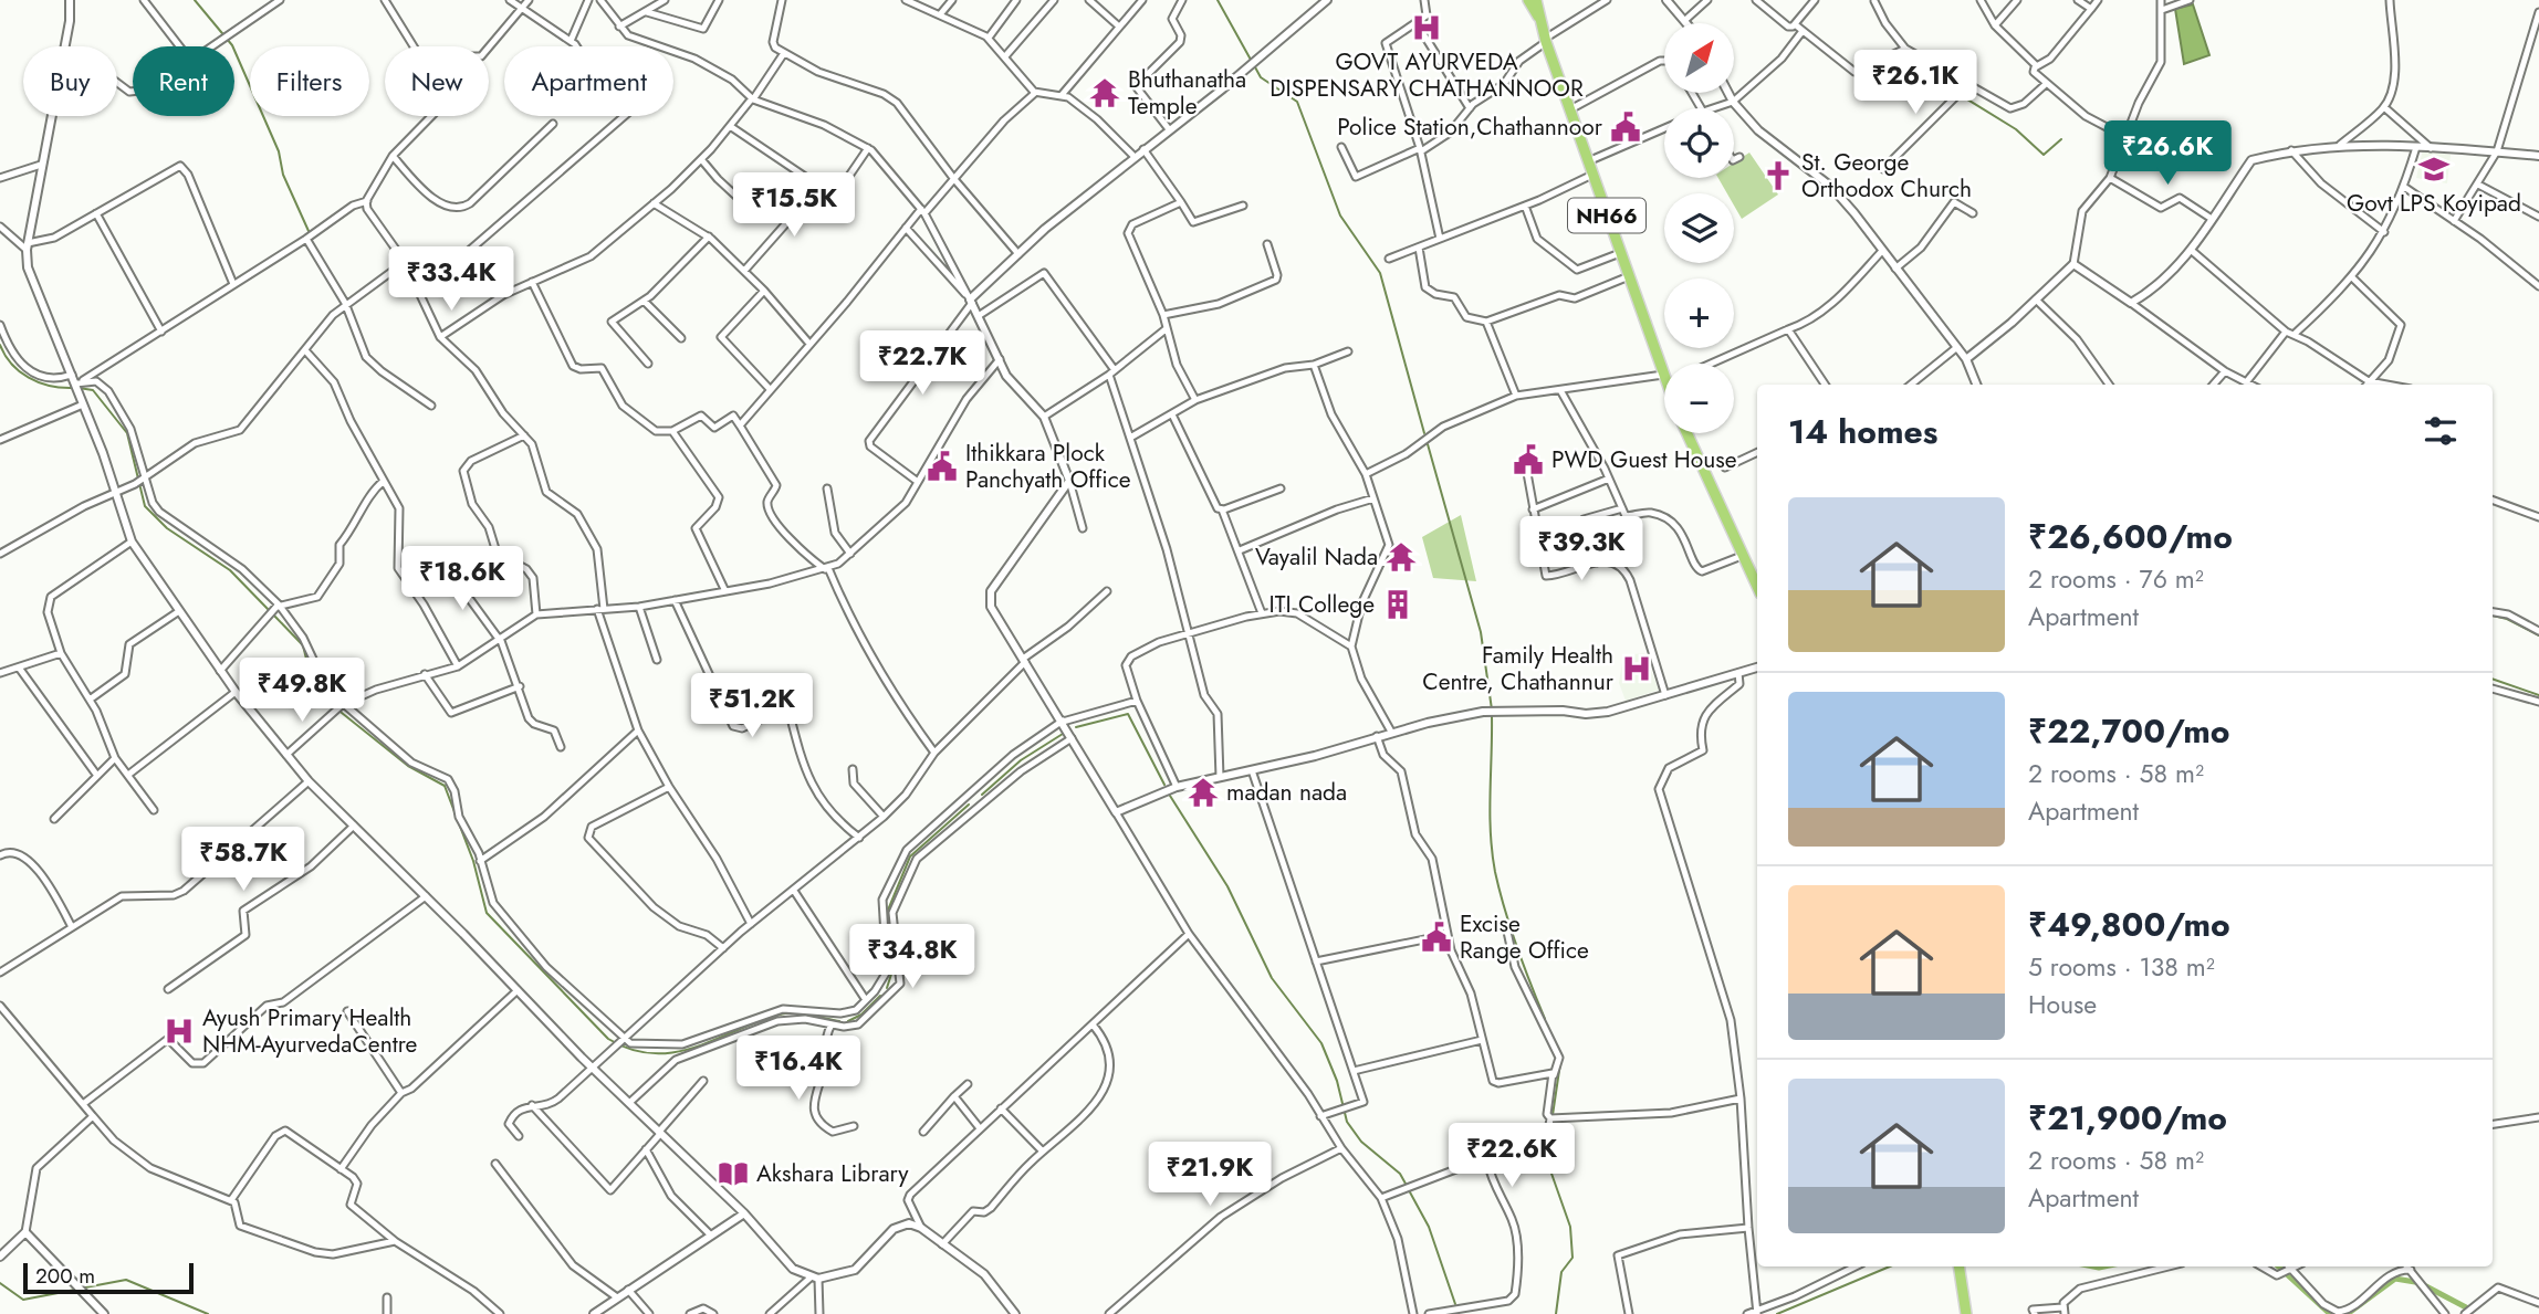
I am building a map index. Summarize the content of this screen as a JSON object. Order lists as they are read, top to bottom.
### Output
{
  "streets": {
    "highway": ["NH66"]
  },
  "places": {
    "hospital": ["GOVT AYURVEDA DISPENSARY CHATHANNOOR", "Family Health Centre, Chathannur", "Ayush Primary Health NHM-AyurvedaCentre"],
    "temple": ["Bhuthanatha Temple", "Vayalil Nada", "madan nada"],
    "public building": [
      "Police Station,Chathannoor",
      "PWD Guest House",
      "Ithikkara Plock Panchyath Office",
      "Excise Range Office"
    ],
    "school or university": ["Govt LPS Koyipad"],
    "church": ["St. George Orthodox Church"],
    "building": ["ITI College"],
    "library": ["Akshara Library"]
  },
  "scale_bar": "200 m",
  "north": "top right",
  "page": {
    "map_buttons": ["+", "−"],
    "chip": [
      "Buy",
      "Rent",
      "Filters",
      "New",
      "Apartment"
    ],
    "price": [
      "₹26.1K",
      "₹26.6K",
      "₹15.5K",
      "₹33.4K",
      "₹22.7K",
      "₹39.3K",
      "₹18.6K",
      "₹49.8K",
      "₹51.2K",
      "₹58.7K",
      "₹34.8K",
      "₹16.4K",
      "₹22.6K",
      "₹21.9K"
    ],
    "heading": "14 homes",
    "list": [
      {
        "name": "₹26,600/mo",
        "note": "2 rooms · 76 m² · Apartment"
      },
      {
        "name": "₹22,700/mo",
        "note": "2 rooms · 58 m² · Apartment"
      },
      {
        "name": "₹49,800/mo",
        "note": "5 rooms · 138 m² · House"
      },
      {
        "name": "₹21,900/mo",
        "note": "2 rooms · 58 m² · Apartment"
      }
    ],
    "scale": "200 m"
  }
}
